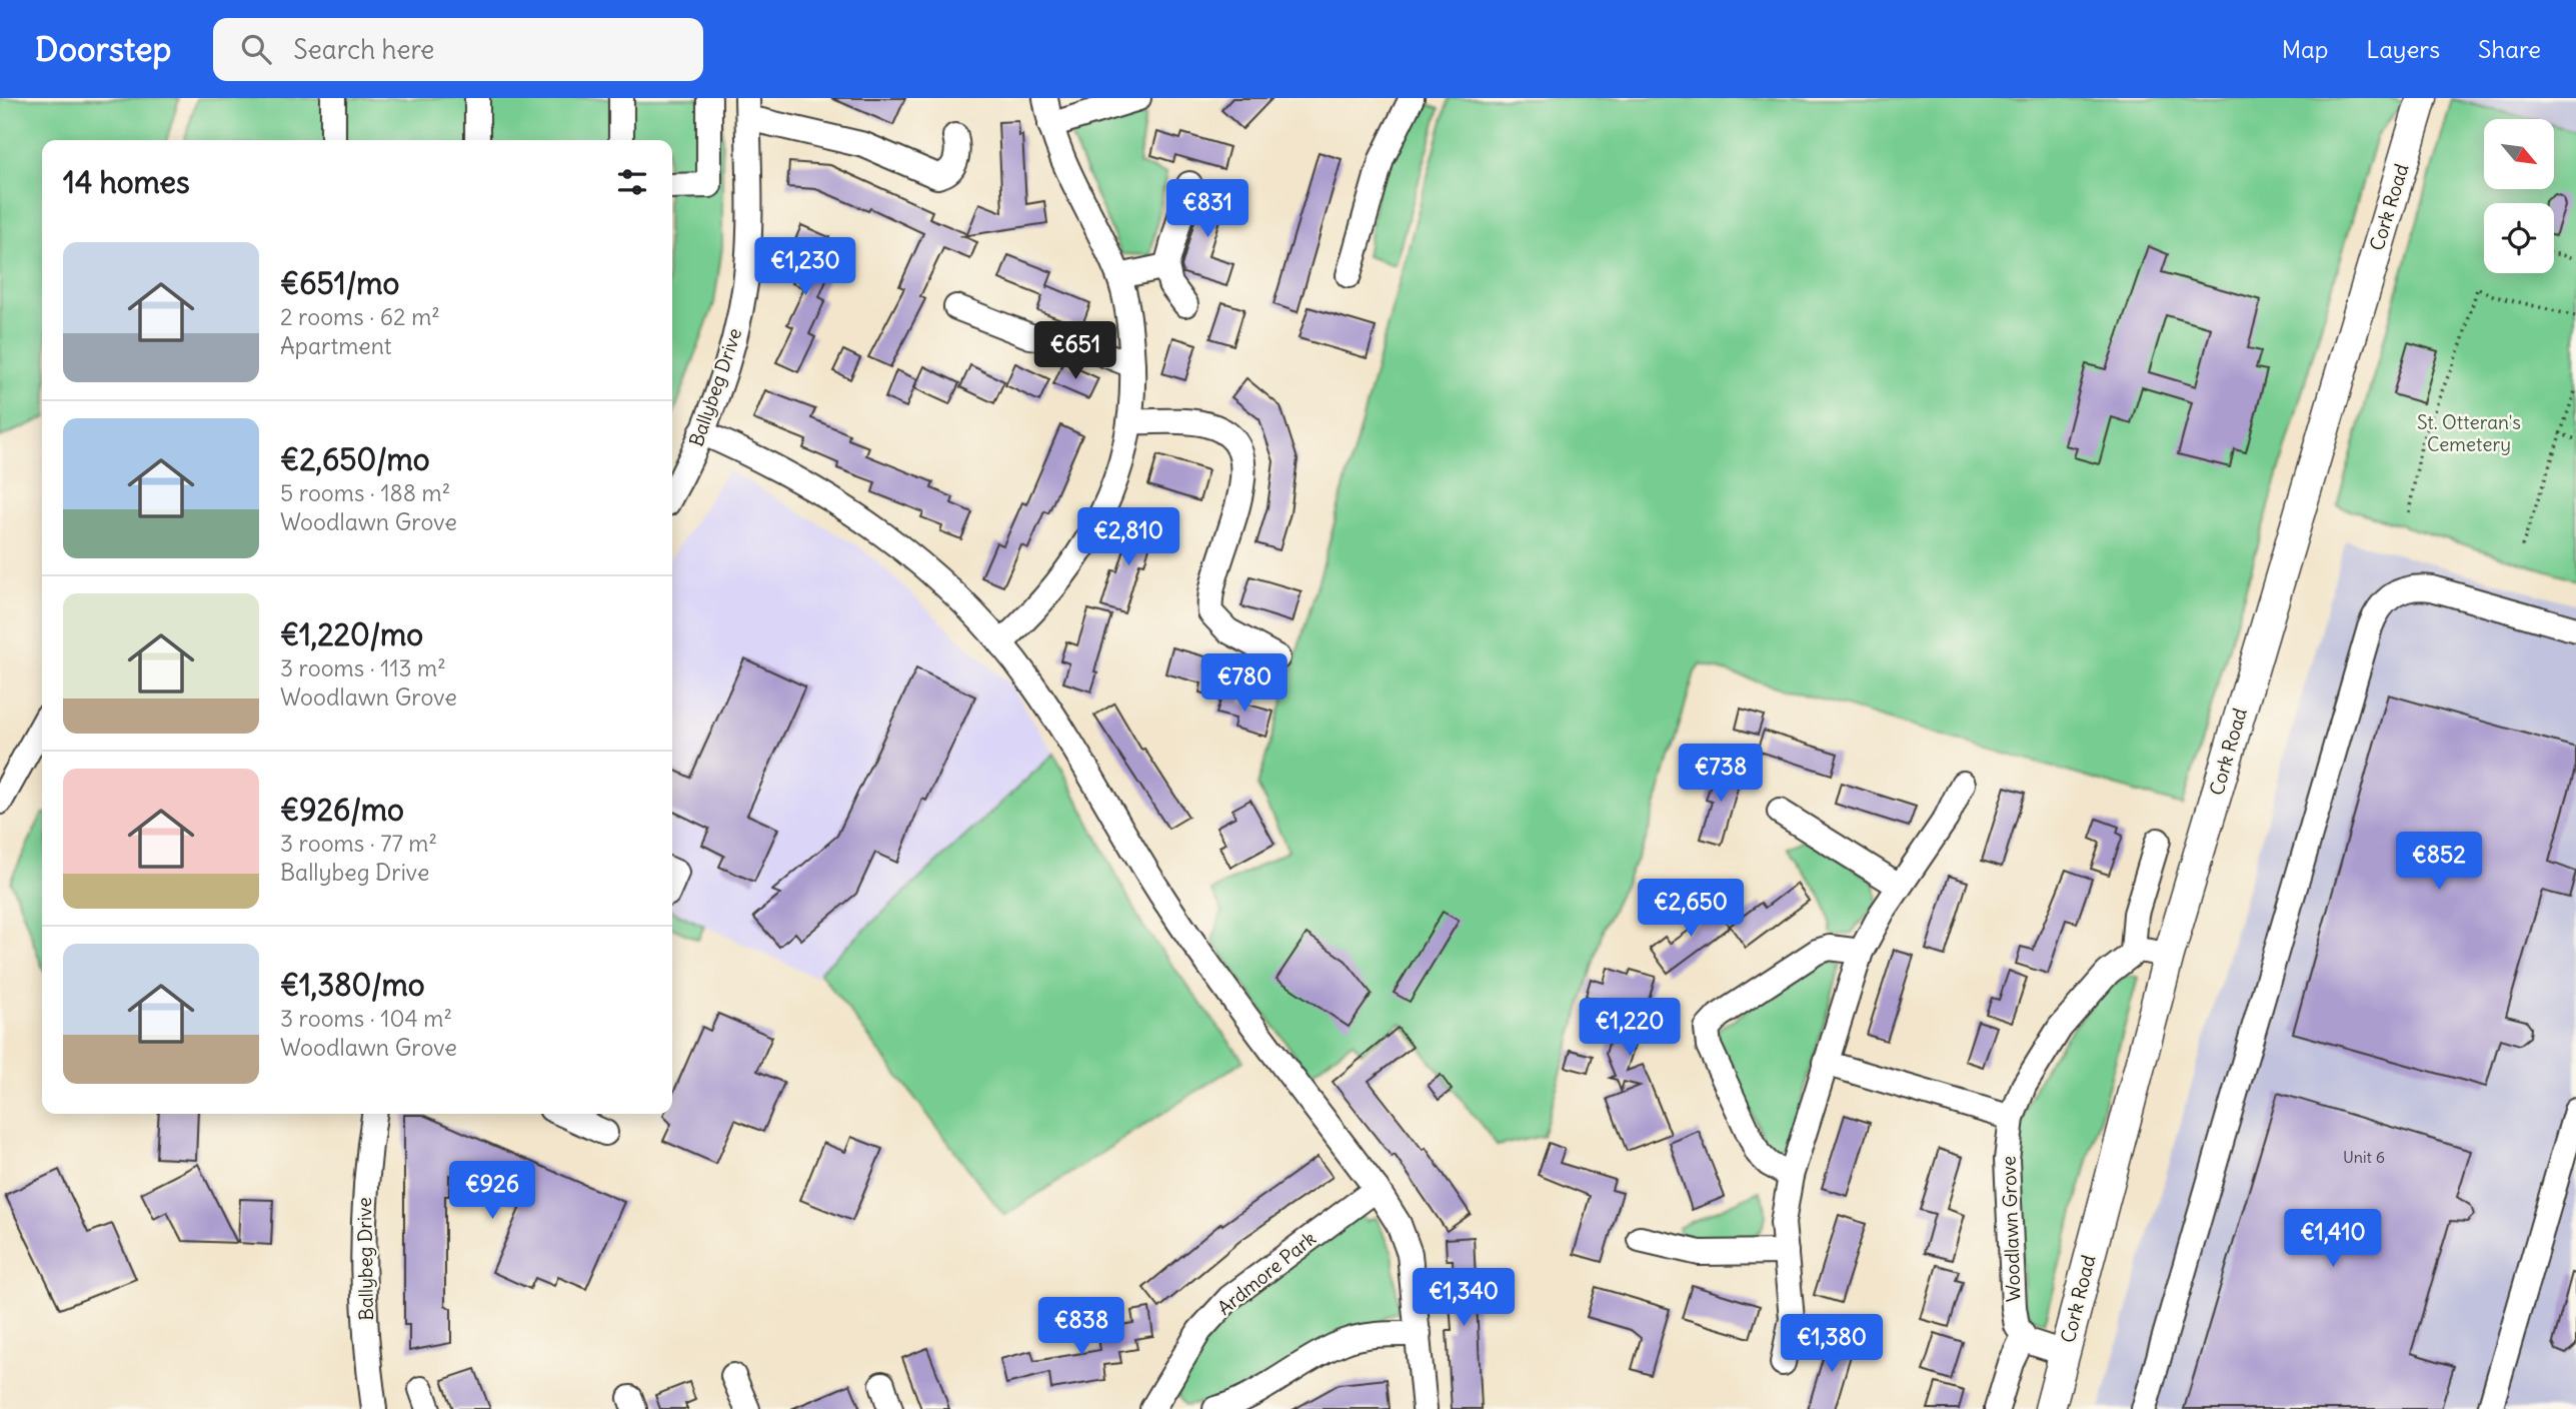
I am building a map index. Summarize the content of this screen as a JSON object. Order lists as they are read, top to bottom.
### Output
{
  "streets": {
    "main road": ["Cork Road"],
    "street": ["Ballybeg Drive", "Woodlawn Grove", "Ardmore Park"]
  },
  "parks": ["St. Otteran's Cemetery"],
  "house_numbers": ["Unit 6"],
  "north": "bottom right",
  "page": {
    "header": "Doorstep",
    "search": "Search here",
    "nav": ["Map", "Layers", "Share"],
    "heading": "14 homes",
    "price": [
      "€831",
      "€1,230",
      "€651",
      "€2,810",
      "€780",
      "€738",
      "€852",
      "€2,650",
      "€1,220",
      "€926",
      "€1,410",
      "€1,340",
      "€838",
      "€1,380"
    ],
    "list": [
      {
        "name": "€651/mo",
        "note": "2 rooms · 62 m² · Apartment"
      },
      {
        "name": "€2,650/mo",
        "note": "5 rooms · 188 m² · Woodlawn Grove"
      },
      {
        "name": "€1,220/mo",
        "note": "3 rooms · 113 m² · Woodlawn Grove"
      },
      {
        "name": "€926/mo",
        "note": "3 rooms · 77 m² · Ballybeg Drive"
      },
      {
        "name": "€1,380/mo",
        "note": "3 rooms · 104 m² · Woodlawn Grove"
      }
    ]
  }
}
